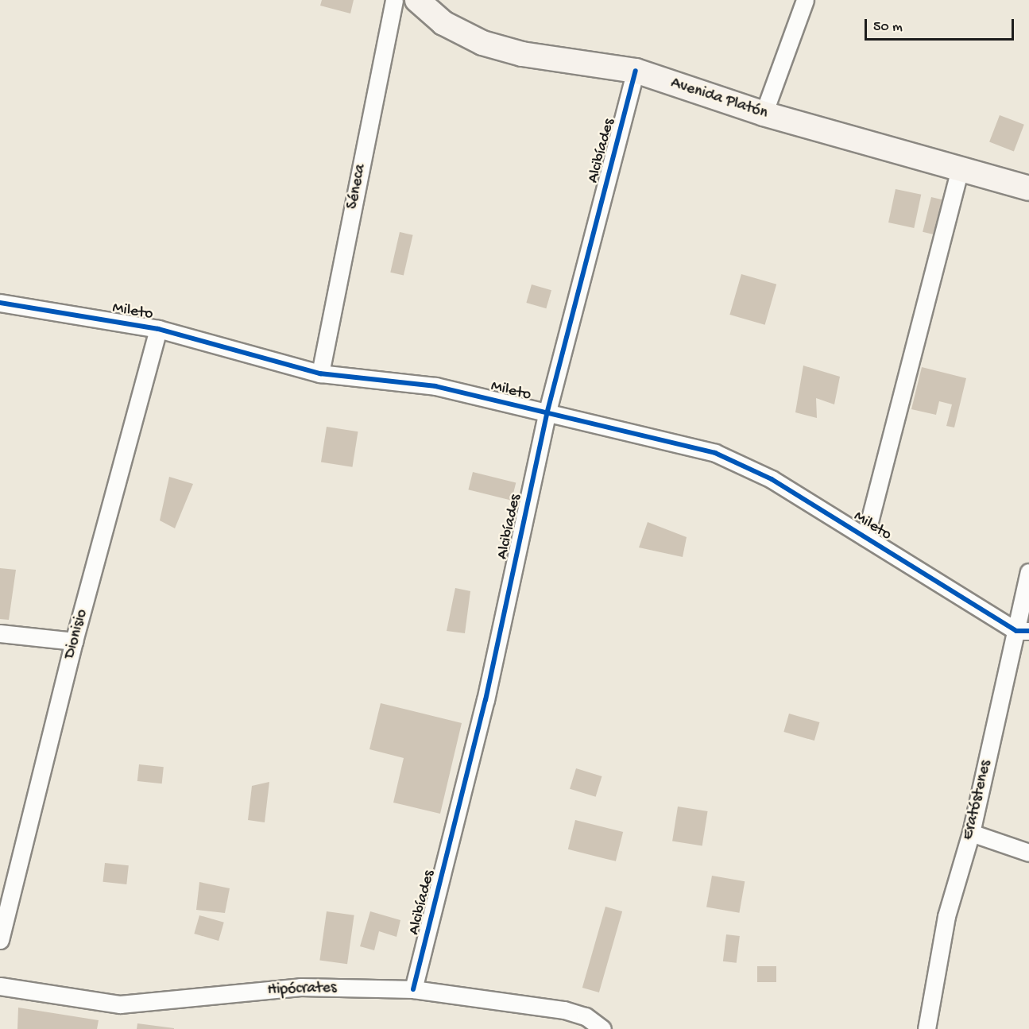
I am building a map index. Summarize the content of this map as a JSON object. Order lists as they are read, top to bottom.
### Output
{
  "streets": {
    "street": [
      "Avenida Platón",
      "Alcibíades",
      "Séneca",
      "Mileto",
      "Dionisio",
      "Eratóstenes",
      "Hipócrates"
    ]
  },
  "crossings": [
    ["Avenida Platón", "Alcibíades"],
    ["Alcibíades", "Mileto"],
    ["Alcibíades", "Hipócrates"],
    ["Séneca", "Mileto"],
    ["Mileto", "Dionisio"],
    ["Mileto", "Eratóstenes"]
  ],
  "scale_bar": "50 m"
}
